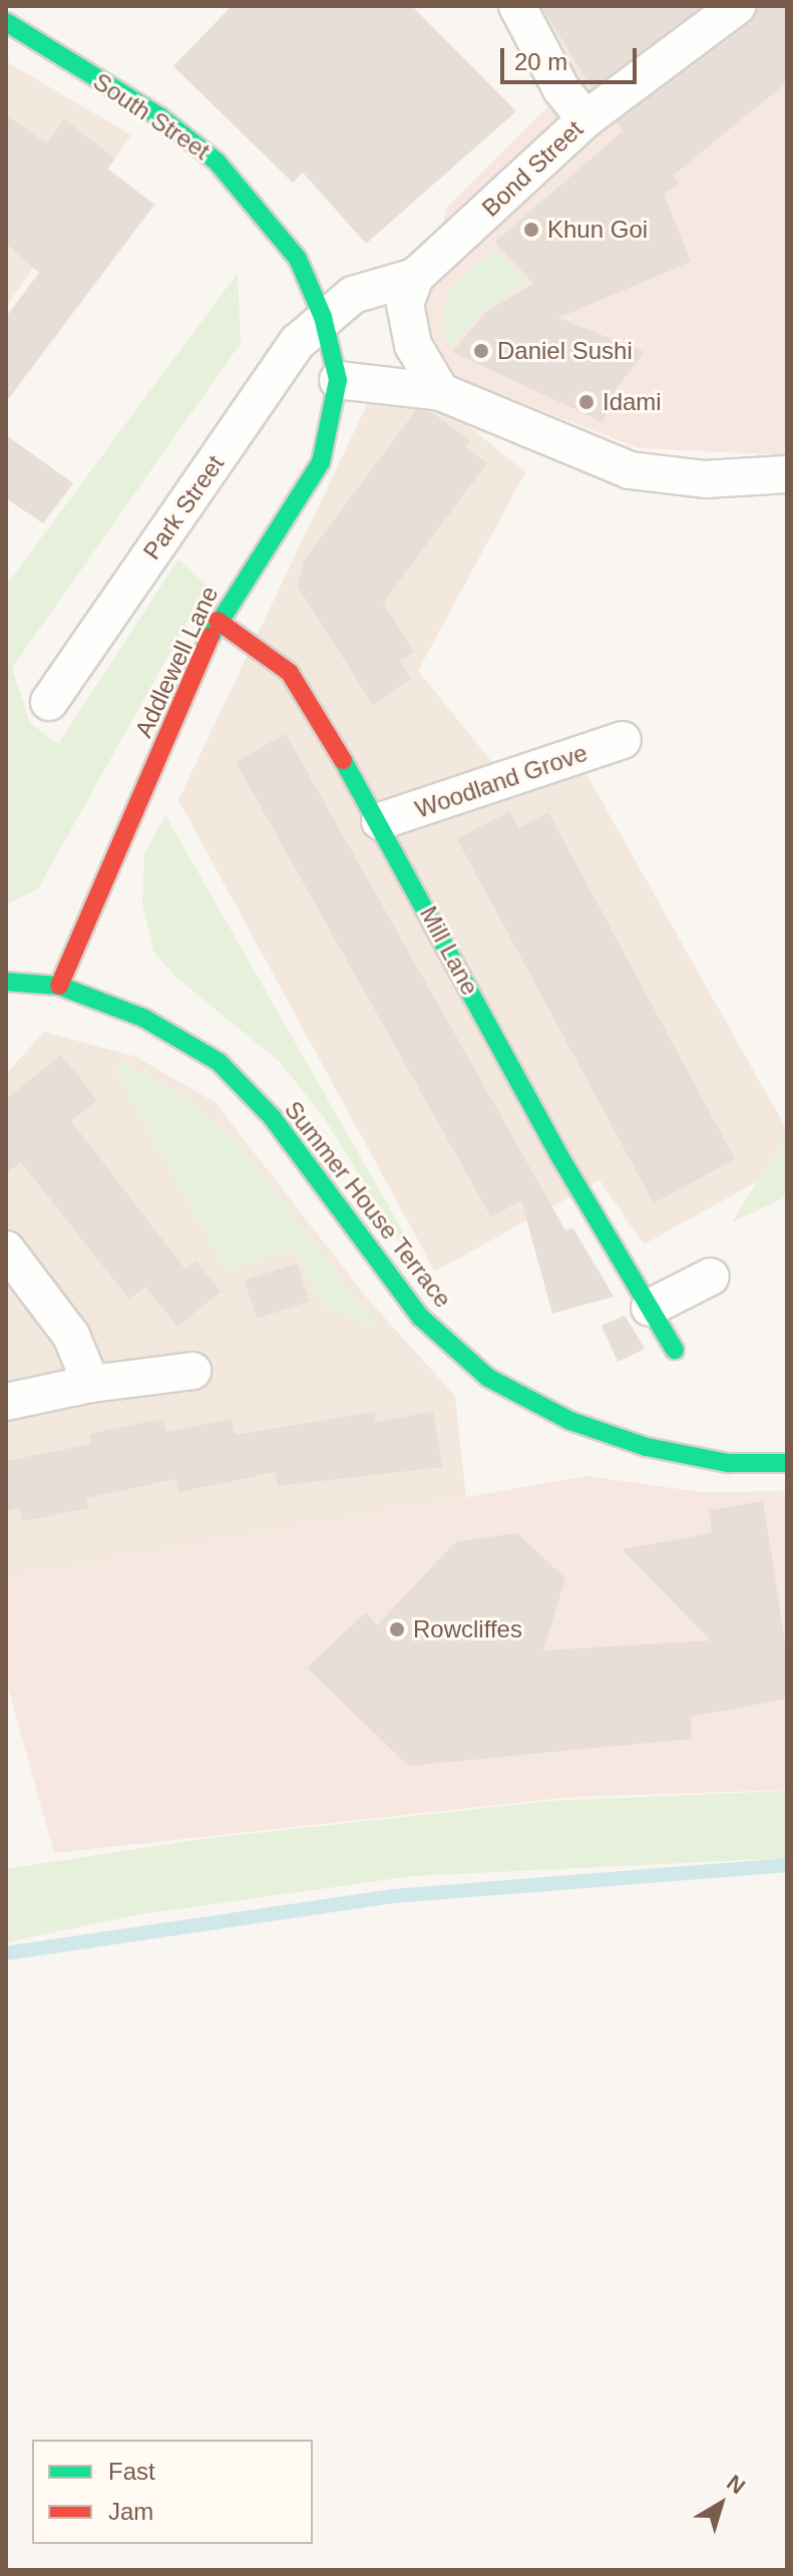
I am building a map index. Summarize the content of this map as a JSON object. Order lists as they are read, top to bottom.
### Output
{
  "streets": {
    "street": [
      "South Street",
      "Bond Street",
      "Park Street",
      "Addlewell Lane",
      "Woodland Grove",
      "Mill Lane",
      "Summer House Terrace"
    ]
  },
  "crossings": [
    ["South Street", "Bond Street"],
    ["South Street", "Park Street"],
    ["South Street", "Addlewell Lane"],
    ["Bond Street", "Park Street"],
    ["Bond Street", "Addlewell Lane"],
    ["Park Street", "Addlewell Lane"],
    ["Addlewell Lane", "Mill Lane"],
    ["Addlewell Lane", "Summer House Terrace"],
    ["Woodland Grove", "Mill Lane"]
  ],
  "places": [
    "Khun Goi",
    "Daniel Sushi",
    "Idami",
    "Rowcliffes"
  ],
  "legend": ["Fast", "Jam"],
  "scale_bar": "20 m",
  "north": "top right"
}
